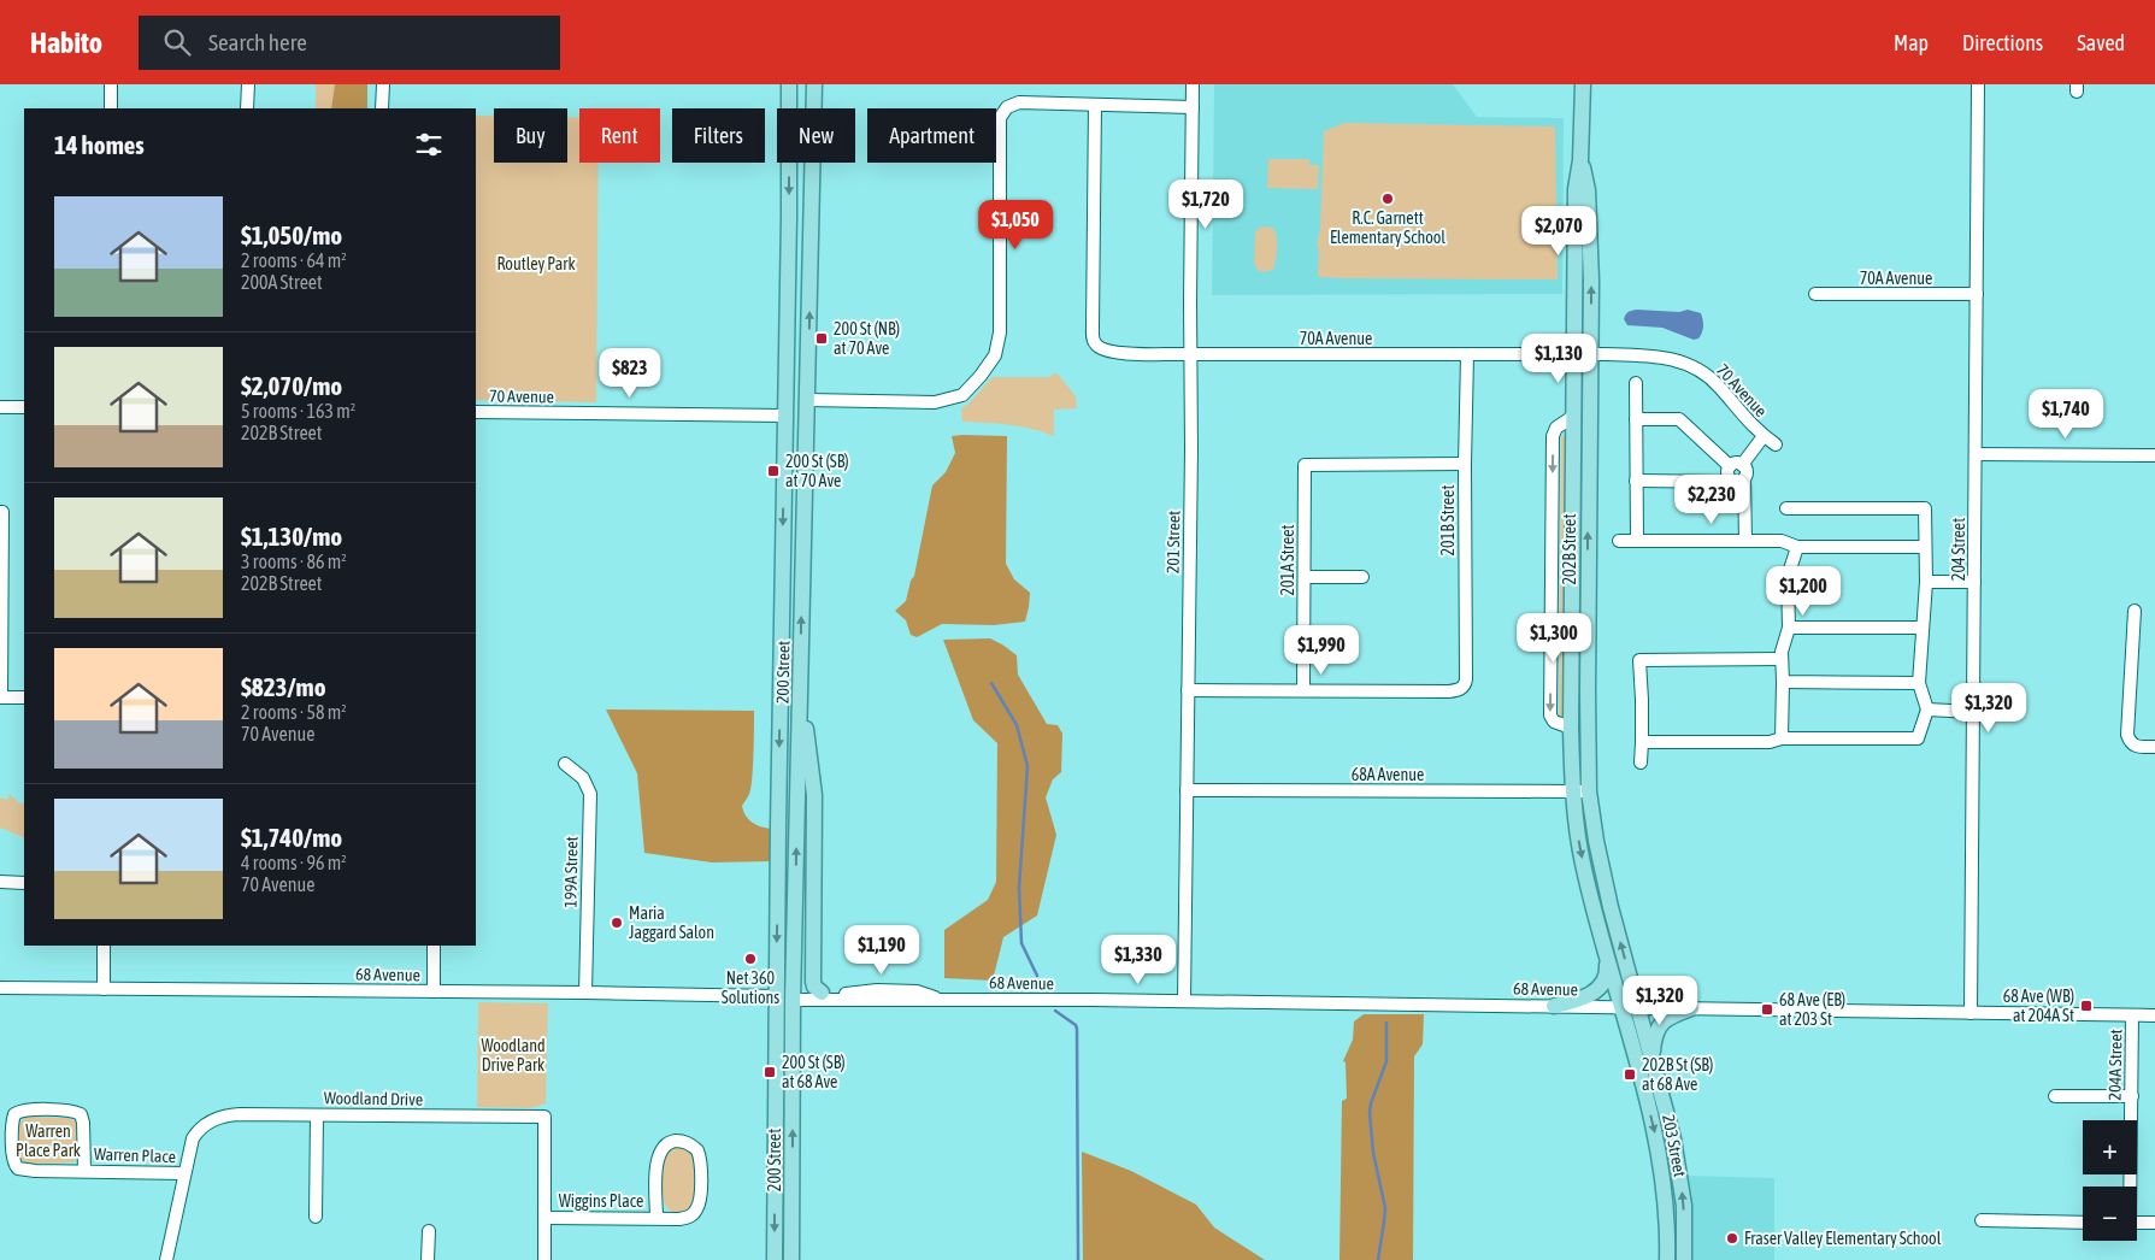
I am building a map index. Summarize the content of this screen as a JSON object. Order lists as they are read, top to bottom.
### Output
{
  "streets": {
    "main road": ["202B Street", "200 Street", "203 Street"],
    "street": [
      "70A Avenue",
      "70 Avenue",
      "201B Street",
      "201 Street",
      "204 Street",
      "201A Street",
      "68A Avenue",
      "199A Street",
      "68 Avenue",
      "204A Street",
      "Woodland Drive",
      "Warren Place",
      "Wiggins Place"
    ]
  },
  "crossings": [
    ["70A Avenue", "70 Avenue"],
    ["70A Avenue", "201B Street"],
    ["70A Avenue", "201 Street"],
    ["70A Avenue", "202B Street"],
    ["70A Avenue", "204 Street"],
    ["70 Avenue", "202B Street"],
    ["70 Avenue", "200 Street"],
    ["201B Street", "201A Street"],
    ["201 Street", "68A Avenue"],
    ["201 Street", "68 Avenue"],
    ["202B Street", "68A Avenue"],
    ["202B Street", "68 Avenue"],
    ["202B Street", "203 Street"],
    ["204 Street", "68 Avenue"],
    ["200 Street", "68 Avenue"],
    ["199A Street", "68 Avenue"],
    ["68 Avenue", "204A Street"],
    ["68 Avenue", "203 Street"],
    ["Woodland Drive", "Warren Place"],
    ["Woodland Drive", "Wiggins Place"]
  ],
  "parks": ["Routley Park", "Woodland Drive Park", "Warren Place Park"],
  "places": {
    "other": [
      "R.C. Garnett Elementary School",
      "Maria Jaggard Salon",
      "Net 360 Solutions",
      "Fraser Valley Elementary School"
    ],
    "transit": [
      "200 St (NB) at 70 Ave",
      "200 St (SB) at 70 Ave",
      "68 Ave (WB) at 204A St",
      "68 Ave (EB) at 203 St",
      "200 St (SB) at 68 Ave",
      "202B St (SB) at 68 Ave"
    ]
  },
  "page": {
    "header": "Habito",
    "search": "Search here",
    "nav": ["Map", "Directions", "Saved"],
    "chip": [
      "Buy",
      "Rent",
      "Filters",
      "New",
      "Apartment"
    ],
    "heading": "14 homes",
    "price": [
      "$1,720",
      "$1,050",
      "$2,070",
      "$1,130",
      "$823",
      "$1,740",
      "$2,230",
      "$1,200",
      "$1,300",
      "$1,990",
      "$1,320",
      "$1,190",
      "$1,330",
      "$1,320"
    ],
    "list": [
      {
        "name": "$1,050/mo",
        "note": "2 rooms · 64 m² · 200A Street"
      },
      {
        "name": "$2,070/mo",
        "note": "5 rooms · 163 m² · 202B Street"
      },
      {
        "name": "$1,130/mo",
        "note": "3 rooms · 86 m² · 202B Street"
      },
      {
        "name": "$823/mo",
        "note": "2 rooms · 58 m² · 70 Avenue"
      },
      {
        "name": "$1,740/mo",
        "note": "4 rooms · 96 m² · 70 Avenue"
      }
    ],
    "map_buttons": ["+", "−"]
  }
}
